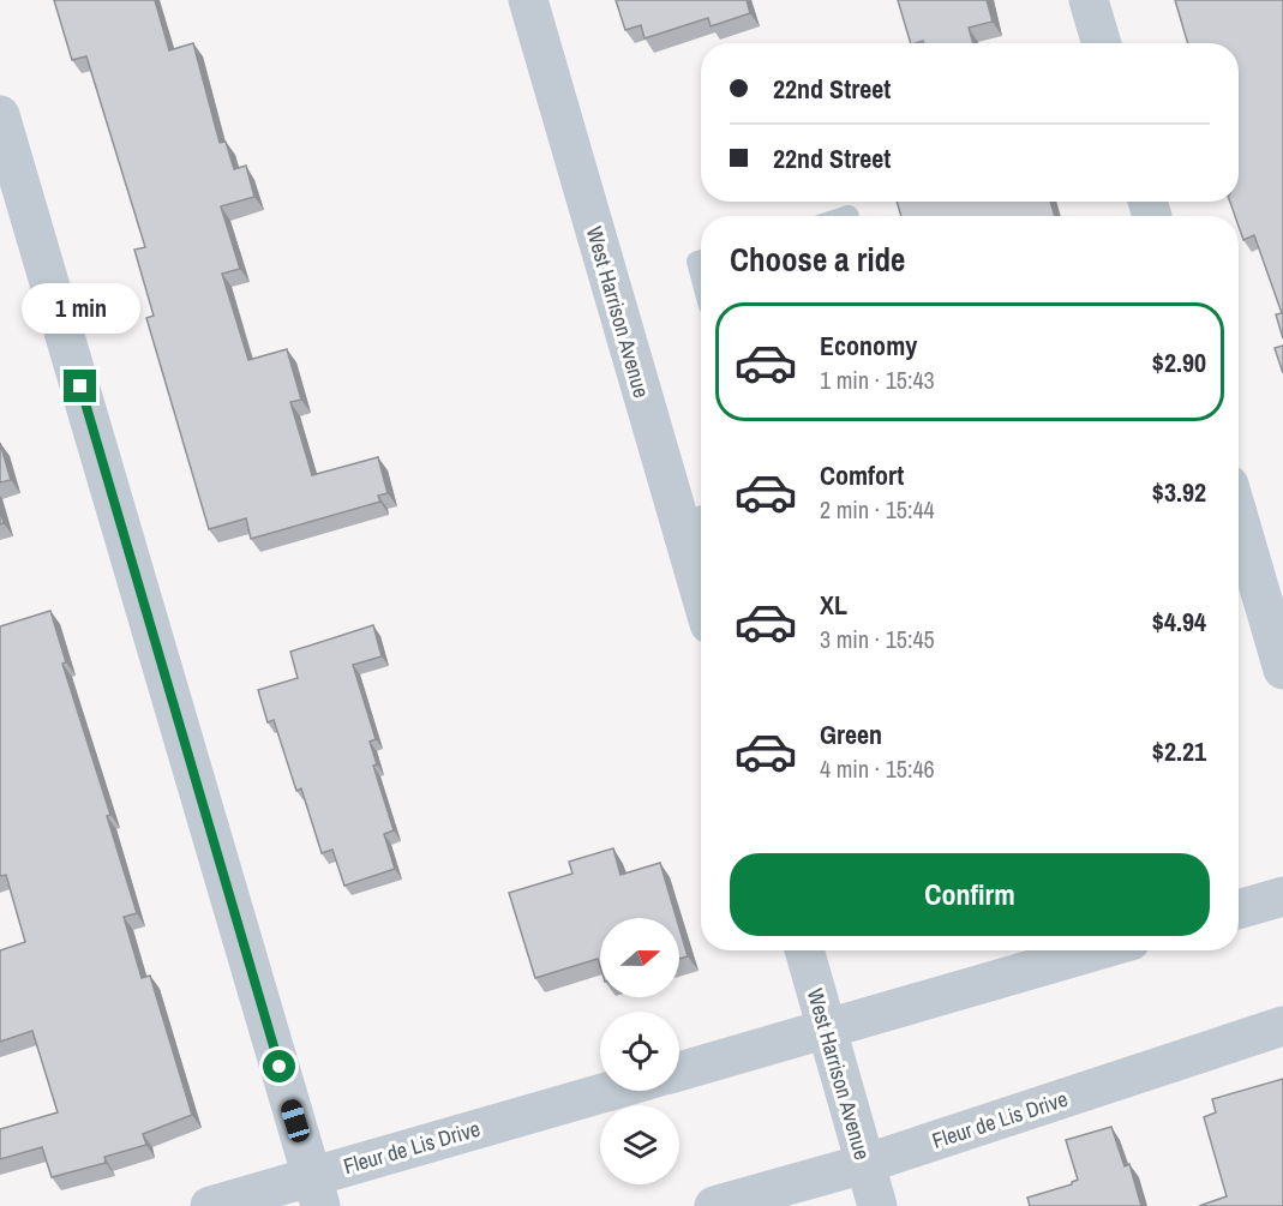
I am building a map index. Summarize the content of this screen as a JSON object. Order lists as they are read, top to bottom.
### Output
{
  "streets": {
    "street": ["West Harrison Avenue", "Fleur de Lis Drive"]
  },
  "crossings": [
    ["West Harrison Avenue", "Fleur de Lis Drive"]
  ],
  "north": "right",
  "page": {
    "banner": ["22nd Street", "22nd Street"],
    "heading": "Choose a ride",
    "bubble": "1 min",
    "list": [
      {
        "name": "Economy",
        "note": "1 min · 15:43",
        "value": "$2.90"
      },
      {
        "name": "Comfort",
        "note": "2 min · 15:44",
        "value": "$3.92"
      },
      {
        "name": "XL",
        "note": "3 min · 15:45",
        "value": "$4.94"
      },
      {
        "name": "Green",
        "note": "4 min · 15:46",
        "value": "$2.21"
      }
    ],
    "buttons": "Confirm"
  }
}
